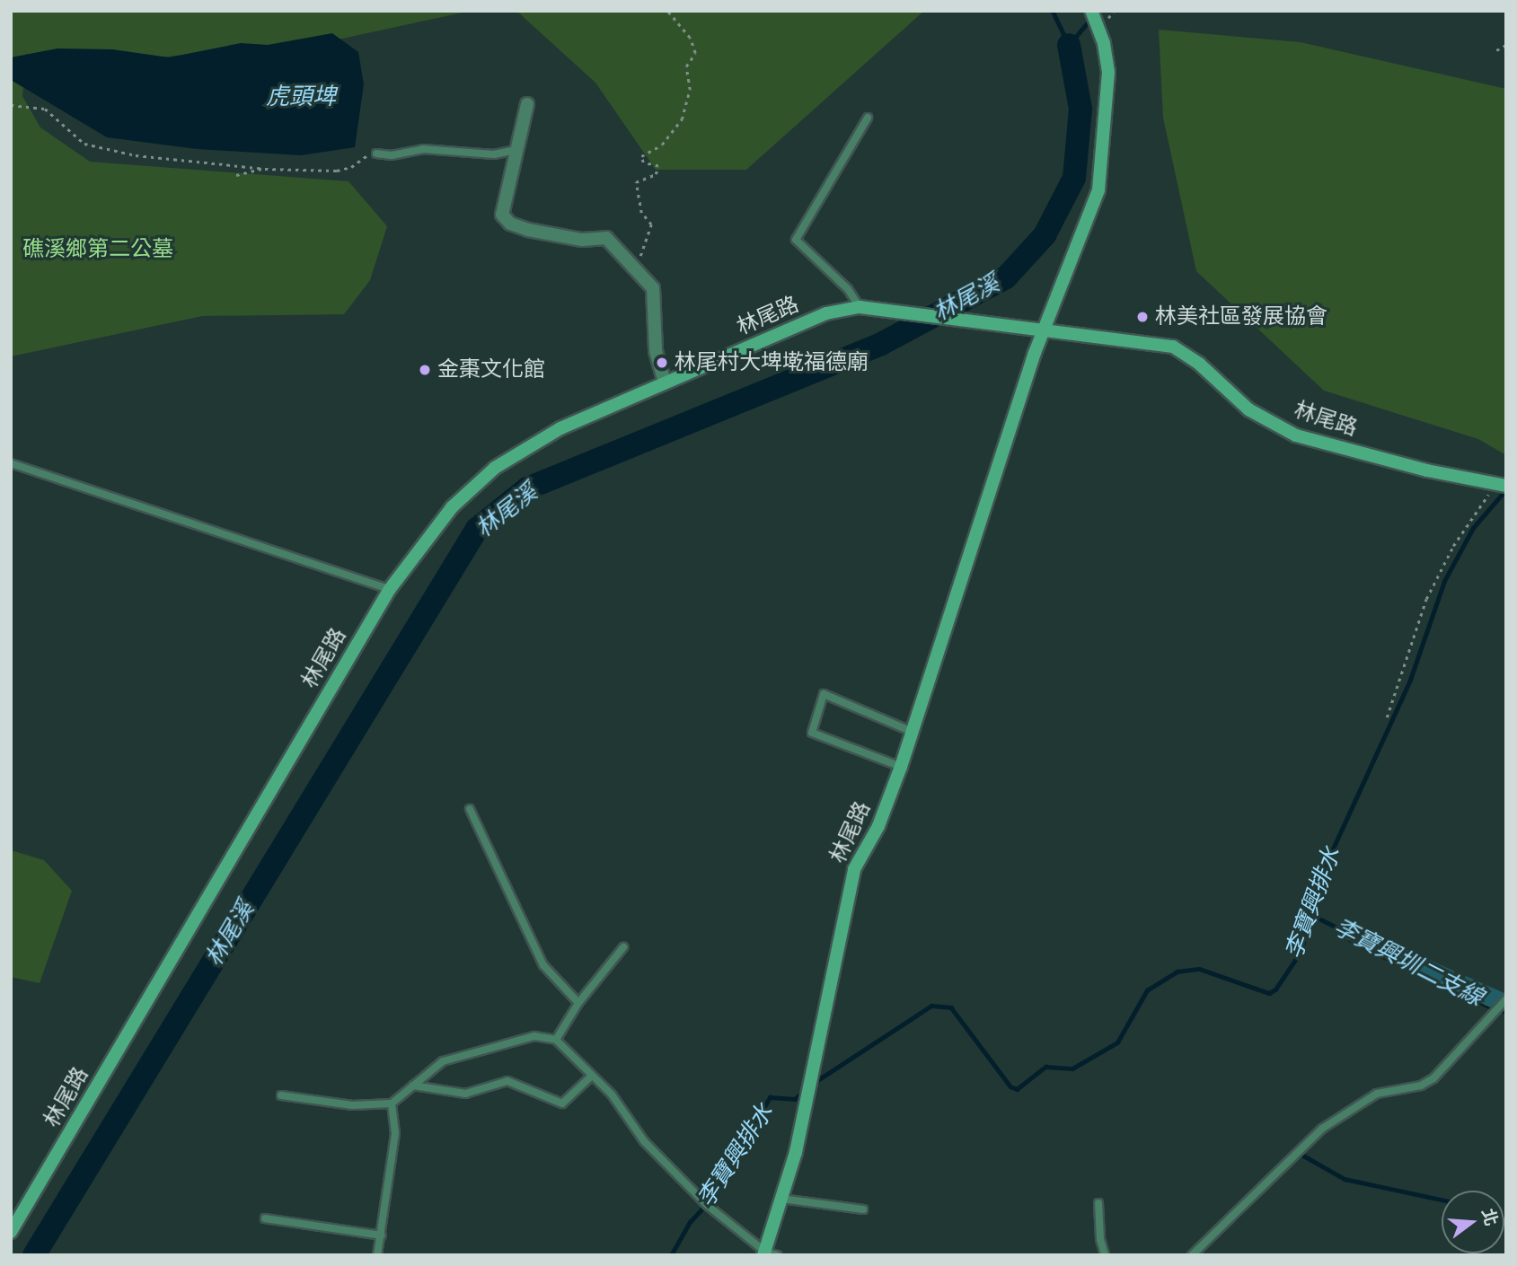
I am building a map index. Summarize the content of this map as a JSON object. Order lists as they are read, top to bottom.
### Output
{
  "streets": {
    "street": ["林尾路"]
  },
  "water": [
    "虎頭埤",
    "林尾溪",
    "李寶興排水",
    "李寶興圳二支線"
  ],
  "parks": ["礁溪鄉第二公墓"],
  "places": ["林美社區發展協會", "林尾村大埤墘福德廟", "金棗文化館"],
  "north": "right"
}
